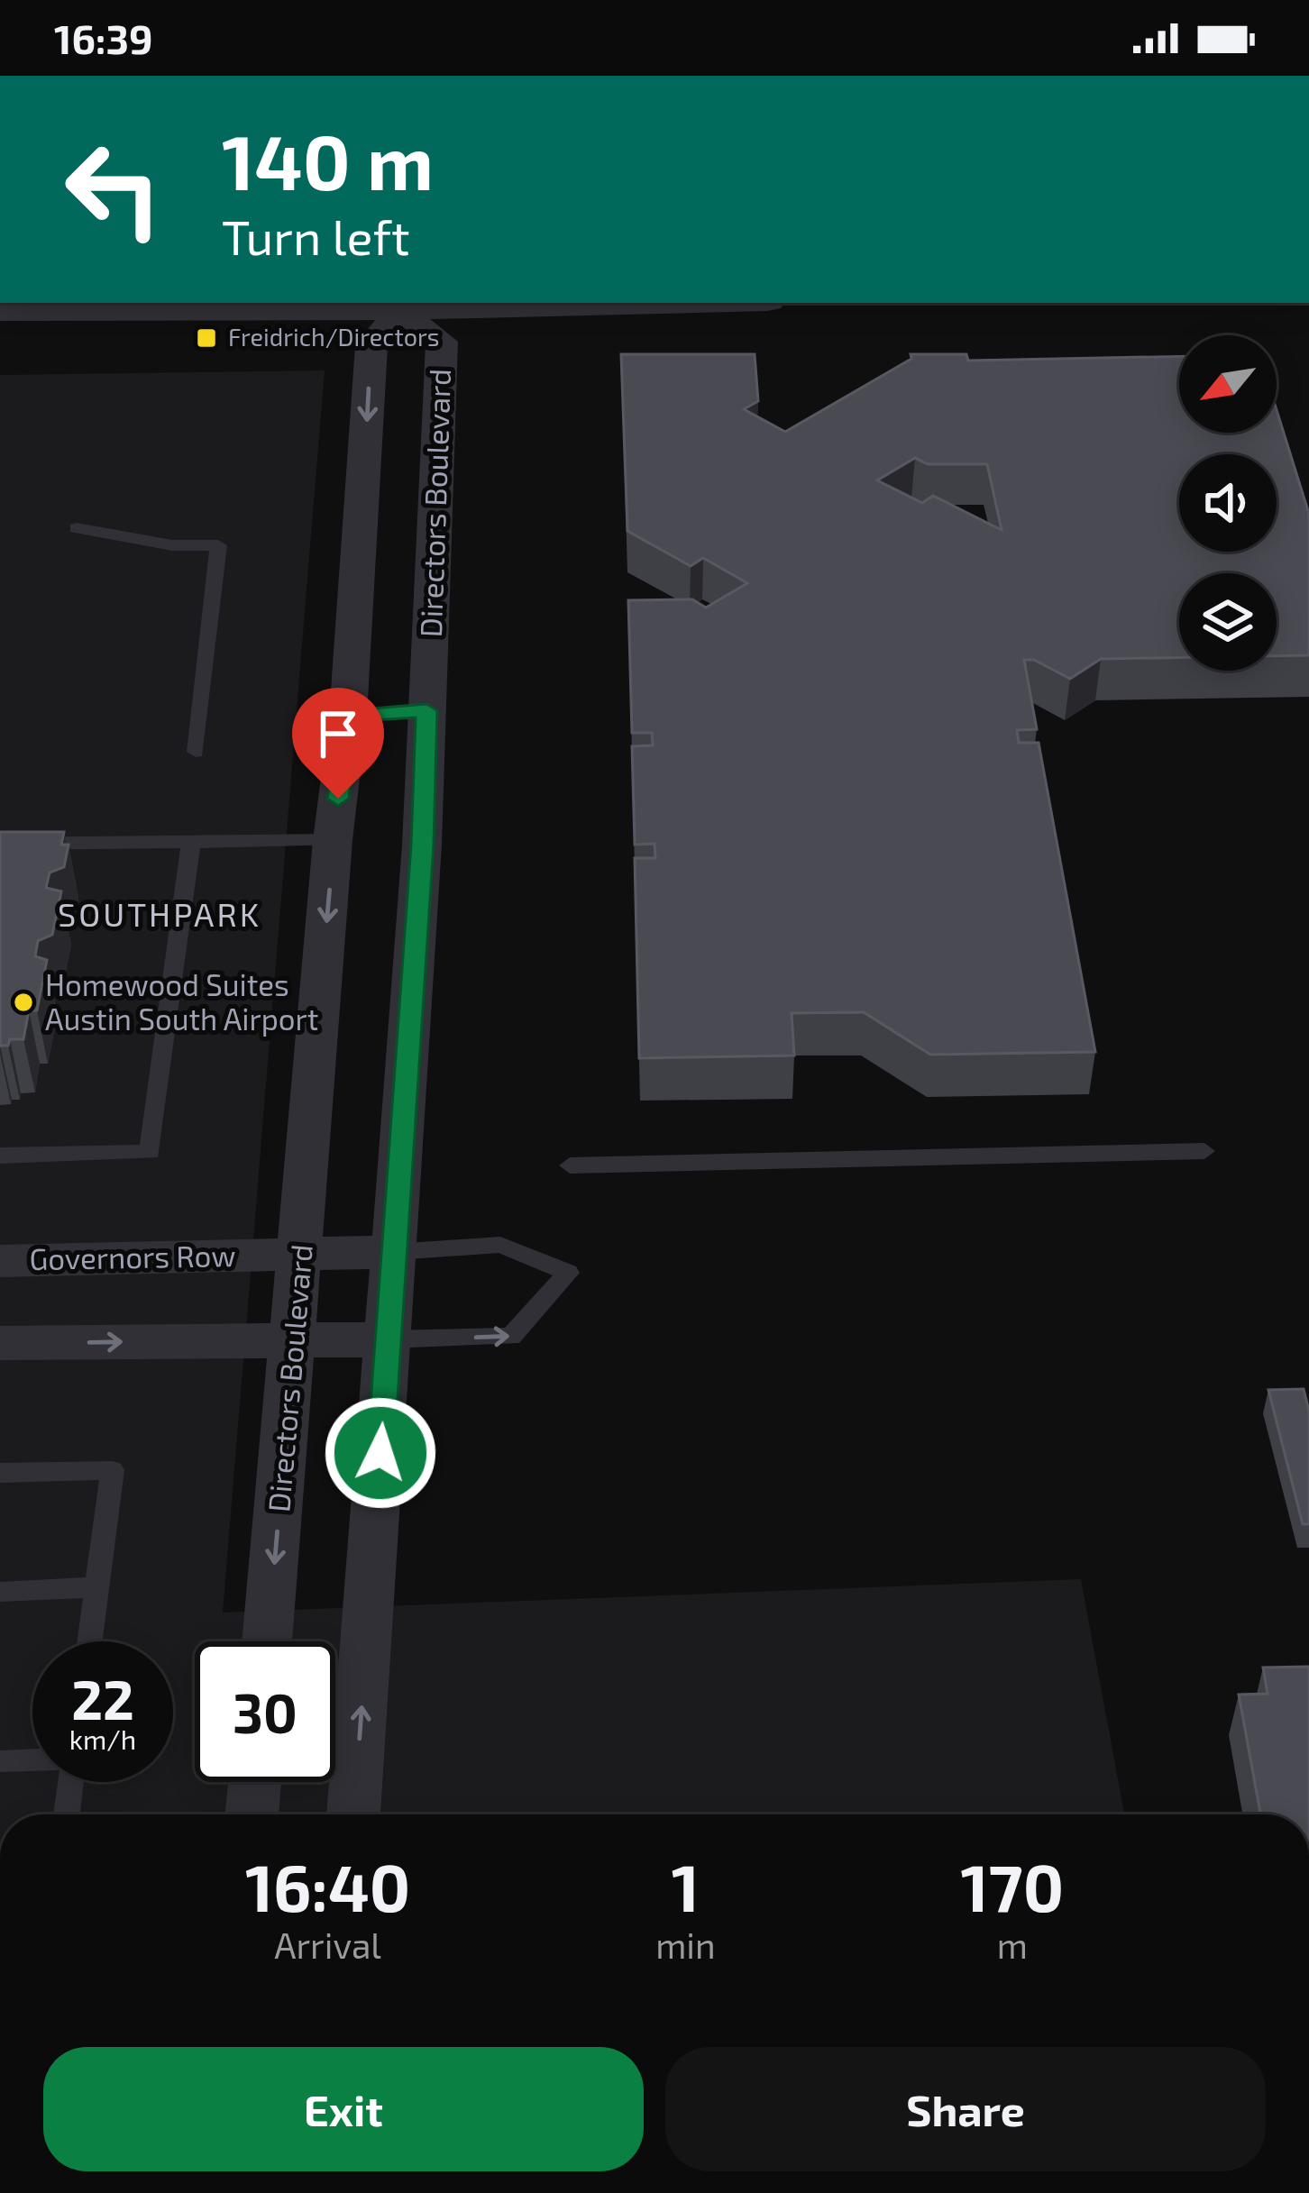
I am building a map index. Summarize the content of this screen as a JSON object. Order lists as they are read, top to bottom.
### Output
{
  "streets": {
    "street": ["Directors Boulevard", "Governors Row"]
  },
  "crossings": [
    ["Directors Boulevard", "Governors Row"]
  ],
  "districts": ["SOUTHPARK"],
  "places": {
    "transit": ["Freidrich/Directors"],
    "other": ["Homewood Suites Austin South Airport"]
  },
  "north": "bottom left",
  "page": {
    "status": "16:39",
    "turn": ["140 m", "Turn left"],
    "speed": "22 km/h",
    "limit": "30",
    "eta": [
      "16:40",
      "Arrival",
      "1",
      "min",
      "170",
      "m"
    ],
    "buttons": ["Exit", "Share"]
  }
}
